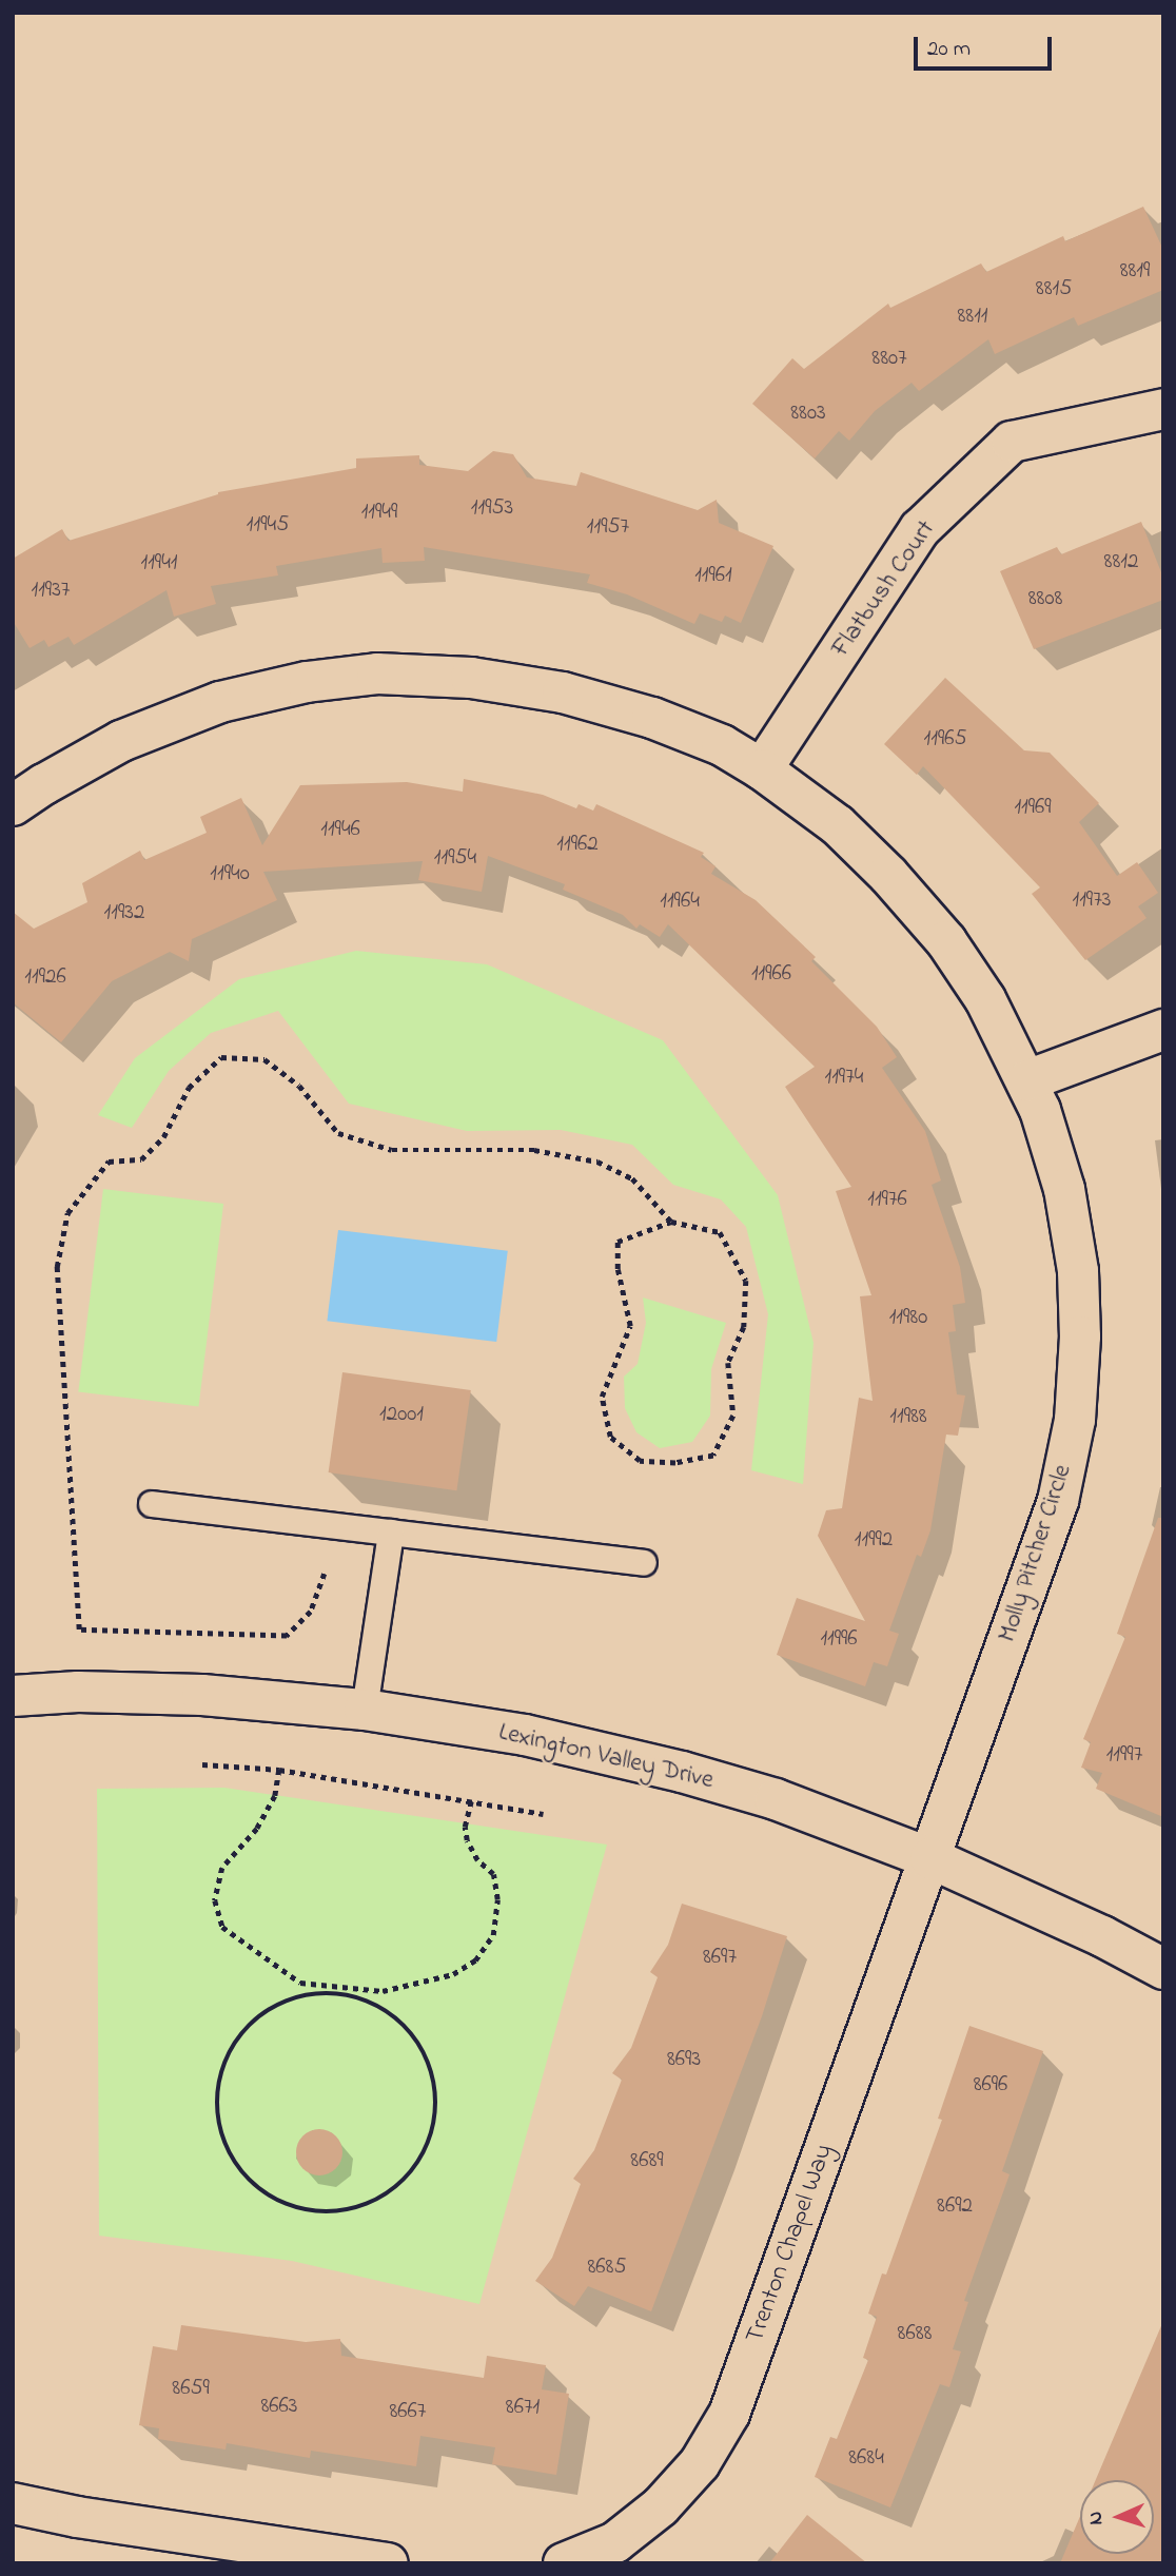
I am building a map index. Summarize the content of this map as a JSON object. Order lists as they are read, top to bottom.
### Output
{
  "streets": {
    "street": [
      "Flatbush Court",
      "Molly Pitcher Circle",
      "Lexington Valley Drive",
      "Trenton Chapel Way"
    ]
  },
  "crossings": [
    ["Flatbush Court", "Molly Pitcher Circle"],
    ["Molly Pitcher Circle", "Lexington Valley Drive"],
    ["Molly Pitcher Circle", "Trenton Chapel Way"],
    ["Lexington Valley Drive", "Trenton Chapel Way"]
  ],
  "house_numbers": [
    "8819",
    "8815",
    "8811",
    "8807",
    "8803",
    "11953",
    "11949",
    "11945",
    "11957",
    "8812",
    "11941",
    "11961",
    "11937",
    "8808",
    "11965",
    "11969",
    "11946",
    "11962",
    "11954",
    "11940",
    "11973",
    "11964",
    "11932",
    "11966",
    "11926",
    "11974",
    "11976",
    "11980",
    "12001",
    "11988",
    "11992",
    "11996",
    "11997",
    "8697",
    "8693",
    "8696",
    "8689",
    "8692",
    "8685",
    "8688",
    "8659",
    "8663",
    "8671",
    "8667",
    "8684"
  ],
  "scale_bar": "20 m",
  "north": "left"
}
